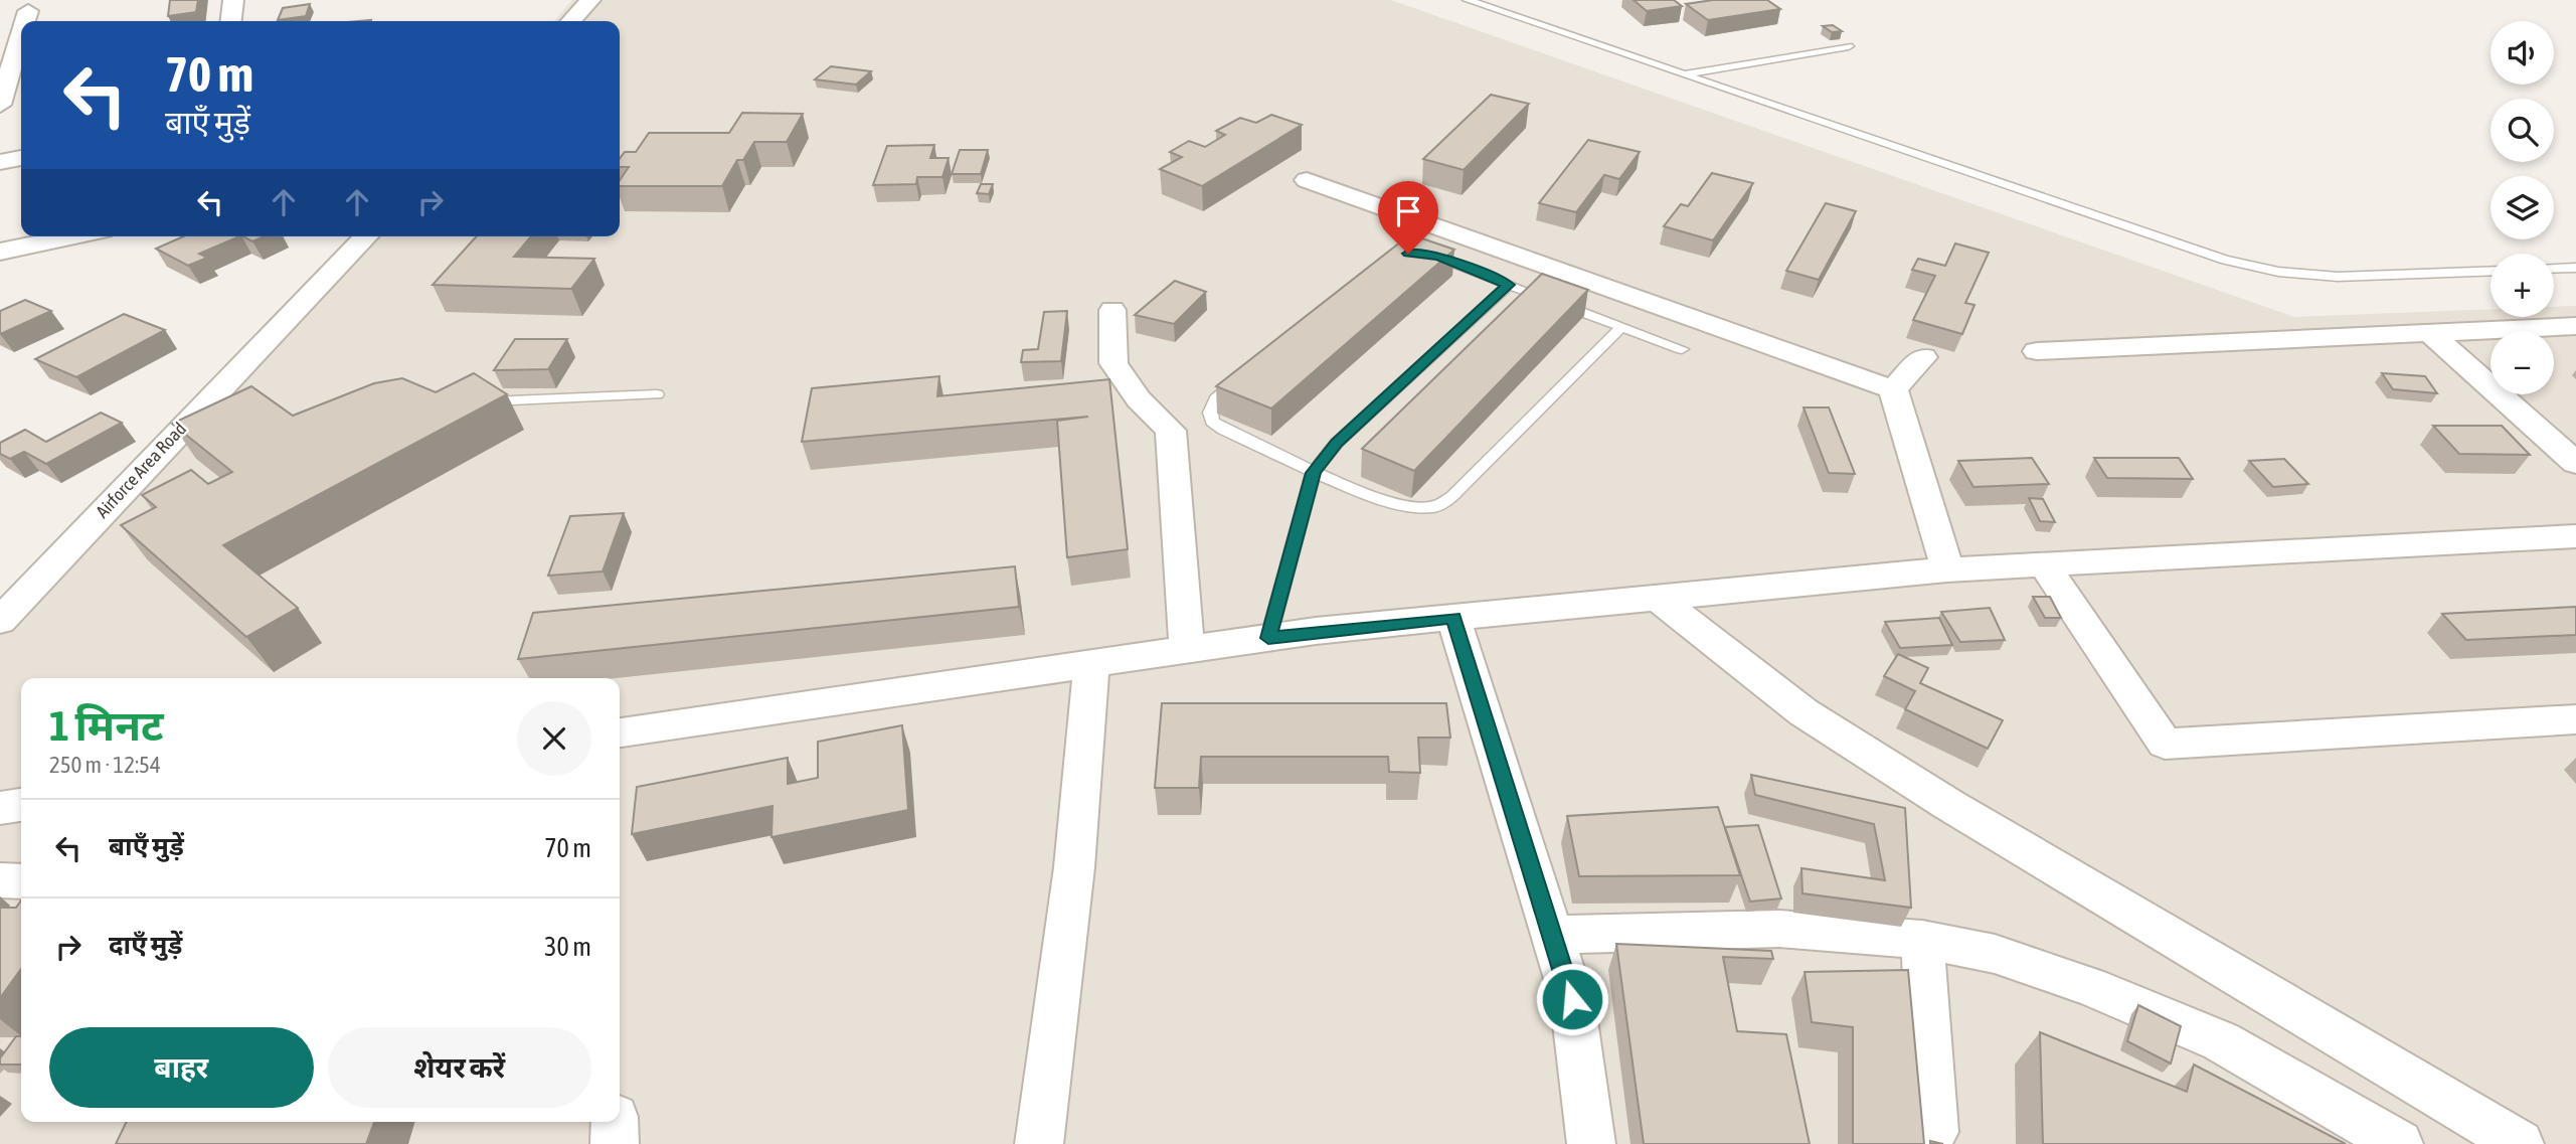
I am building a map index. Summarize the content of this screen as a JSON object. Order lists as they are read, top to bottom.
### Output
{
  "streets": {
    "street": ["Airforce Area Road"]
  },
  "page": {
    "map_buttons": ["+", "−"],
    "turn": ["70 m", "बाएँ मुड़ें"],
    "heading": ["1 मिनट", "250 m · 12:54"],
    "list": [
      {
        "name": "बाएँ मुड़ें",
        "value": "70 m"
      },
      {
        "name": "दाएँ मुड़ें",
        "value": "30 m"
      }
    ],
    "buttons": ["बाहर", "शेयर करें"]
  }
}
